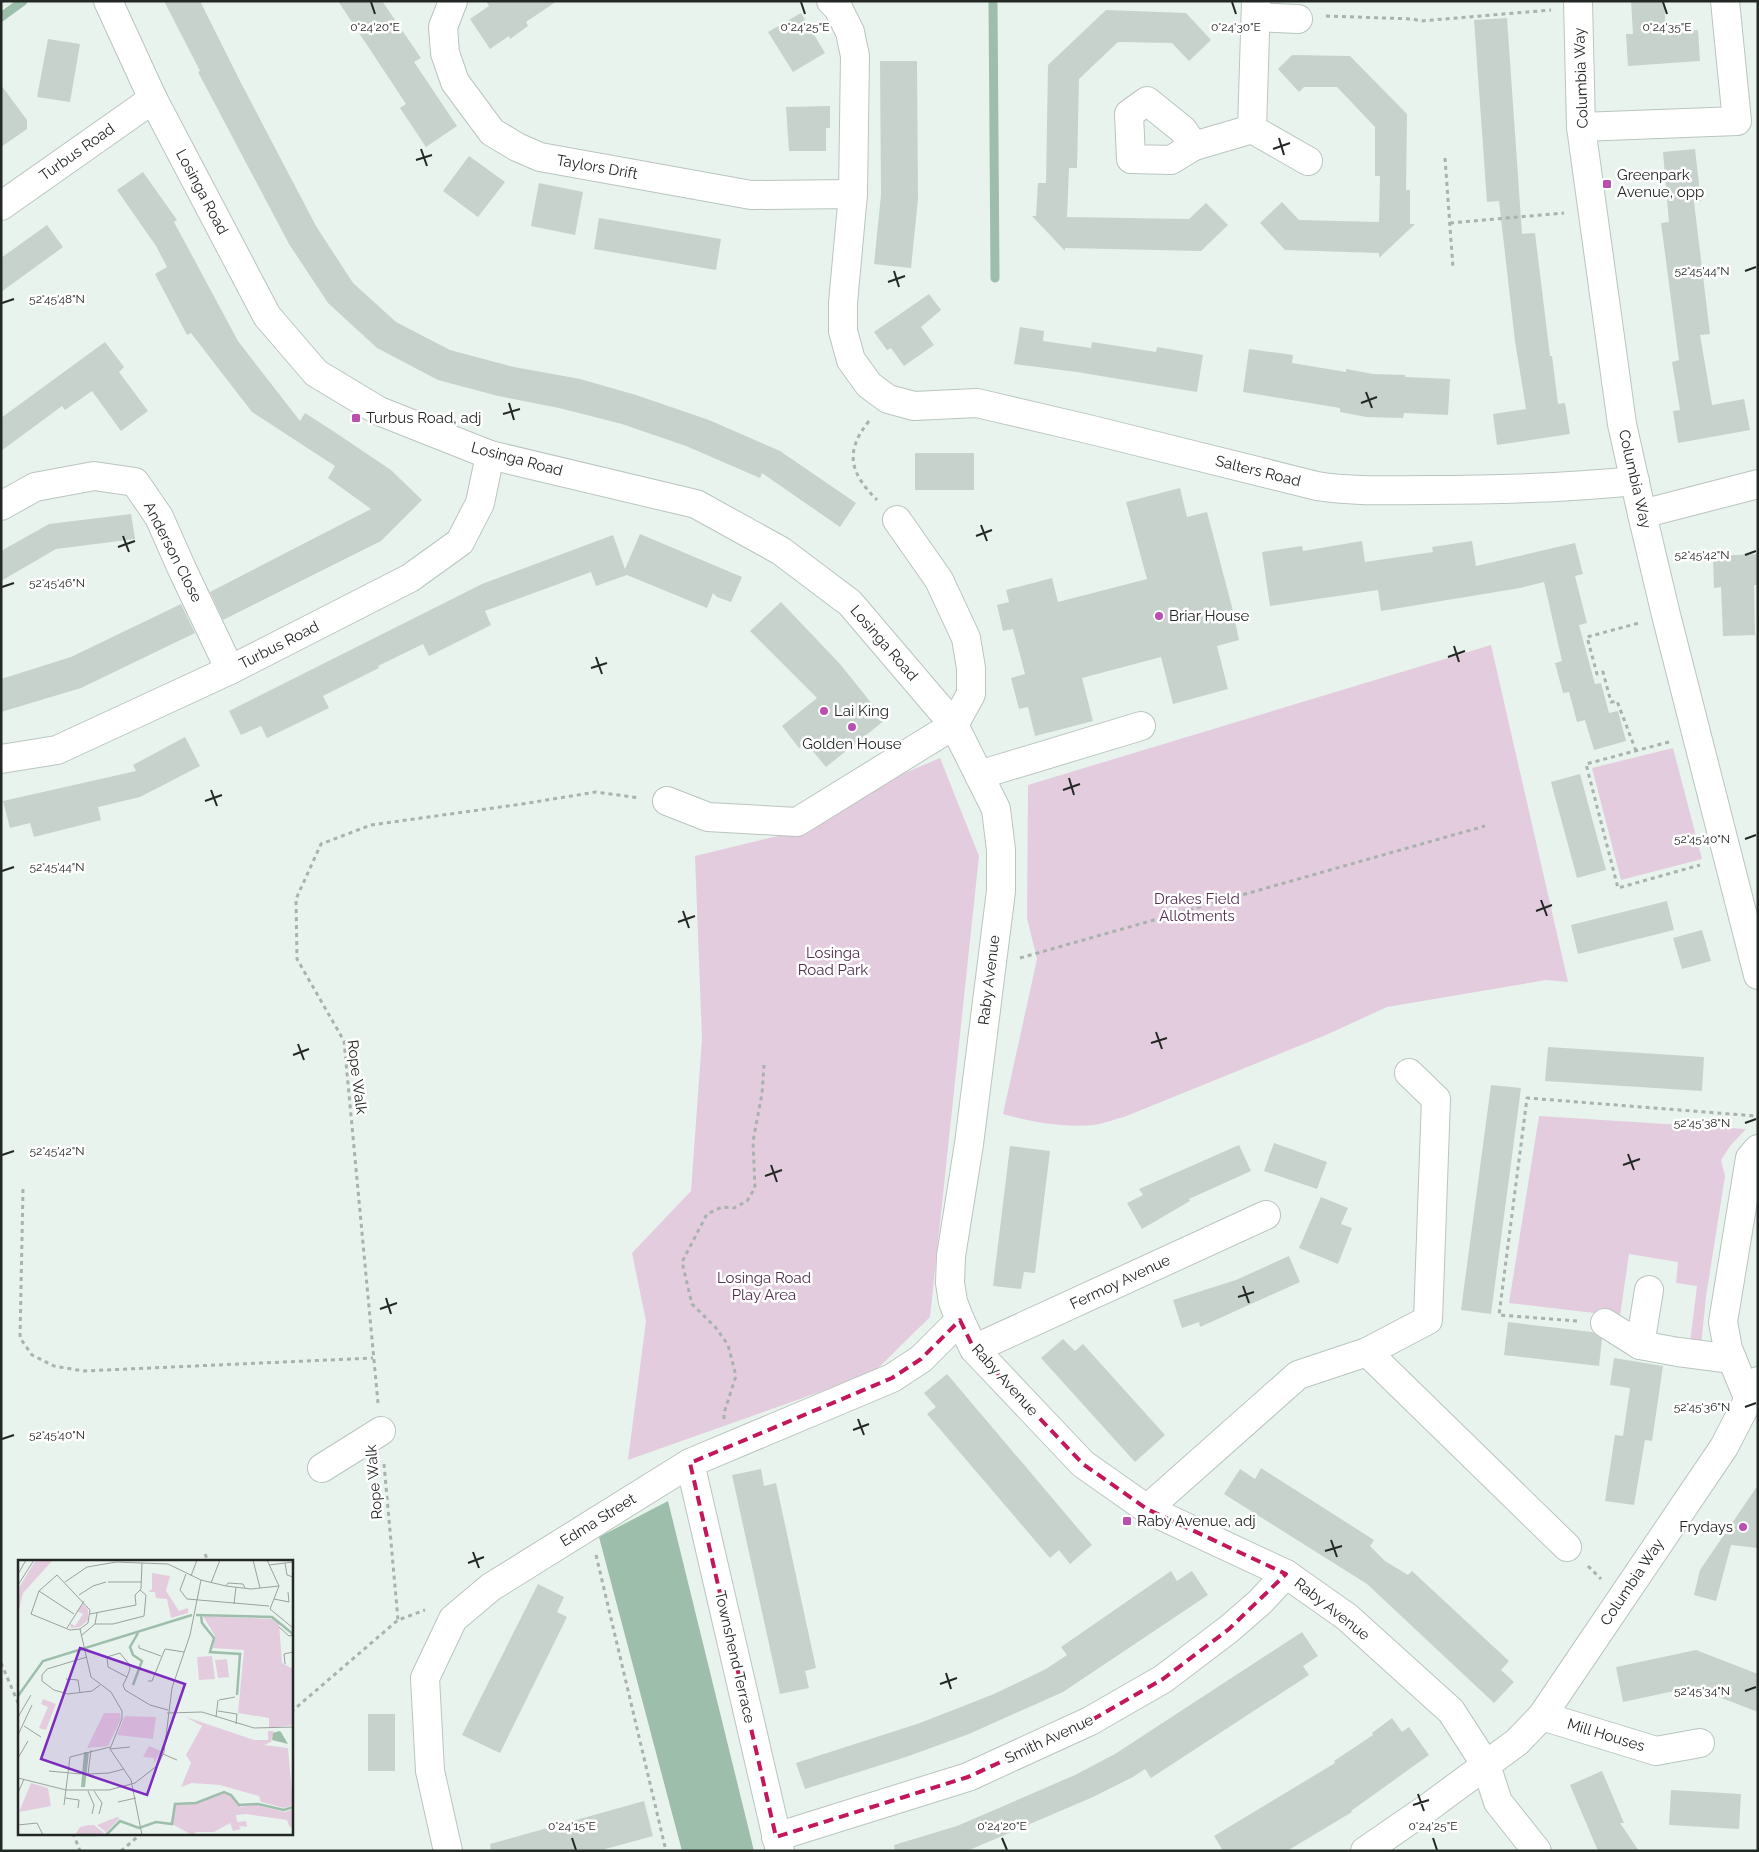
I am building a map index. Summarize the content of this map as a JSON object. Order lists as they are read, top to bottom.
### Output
{
  "streets": {
    "street": [
      "Columbia Way",
      "Turbus Road",
      "Taylors Drift",
      "Losinga Road",
      "Salters Road",
      "Anderson Close",
      "Raby Avenue",
      "Fermoy Avenue",
      "Edma Street",
      "Townshend Terrace",
      "Mill Houses",
      "Smith Avenue"
    ],
    "path": ["Rope Walk"]
  },
  "crossings": [
    ["Columbia Way", "Salters Road"],
    ["Columbia Way", "Raby Avenue"],
    ["Columbia Way", "Mill Houses"],
    ["Turbus Road", "Losinga Road"],
    ["Turbus Road", "Anderson Close"],
    ["Losinga Road", "Raby Avenue"],
    ["Raby Avenue", "Fermoy Avenue"],
    ["Raby Avenue", "Edma Street"],
    ["Raby Avenue", "Smith Avenue"],
    ["Edma Street", "Townshend Terrace"],
    ["Townshend Terrace", "Smith Avenue"]
  ],
  "parks": ["Drakes Field Allotments", "Losinga Road Park", "Losinga Road Play Area"],
  "places": {
    "transit": ["Greenpark Avenue, opp", "Turbus Road, adj", "Raby Avenue, adj"],
    "other": [
      "Briar House",
      "Lai King",
      "Golden House",
      "Frydays"
    ]
  },
  "coordinates": [
    "0°24'20\"E",
    "0°24'25\"E",
    "0°24'35\"E",
    "0°24'30\"E",
    "52°45'44\"N",
    "52°45'48\"N",
    "52°45'42\"N",
    "52°45'46\"N",
    "52°45'40\"N",
    "52°45'38\"N",
    "52°45'36\"N",
    "52°45'34\"N",
    "0°24'15\"E"
  ]
}
